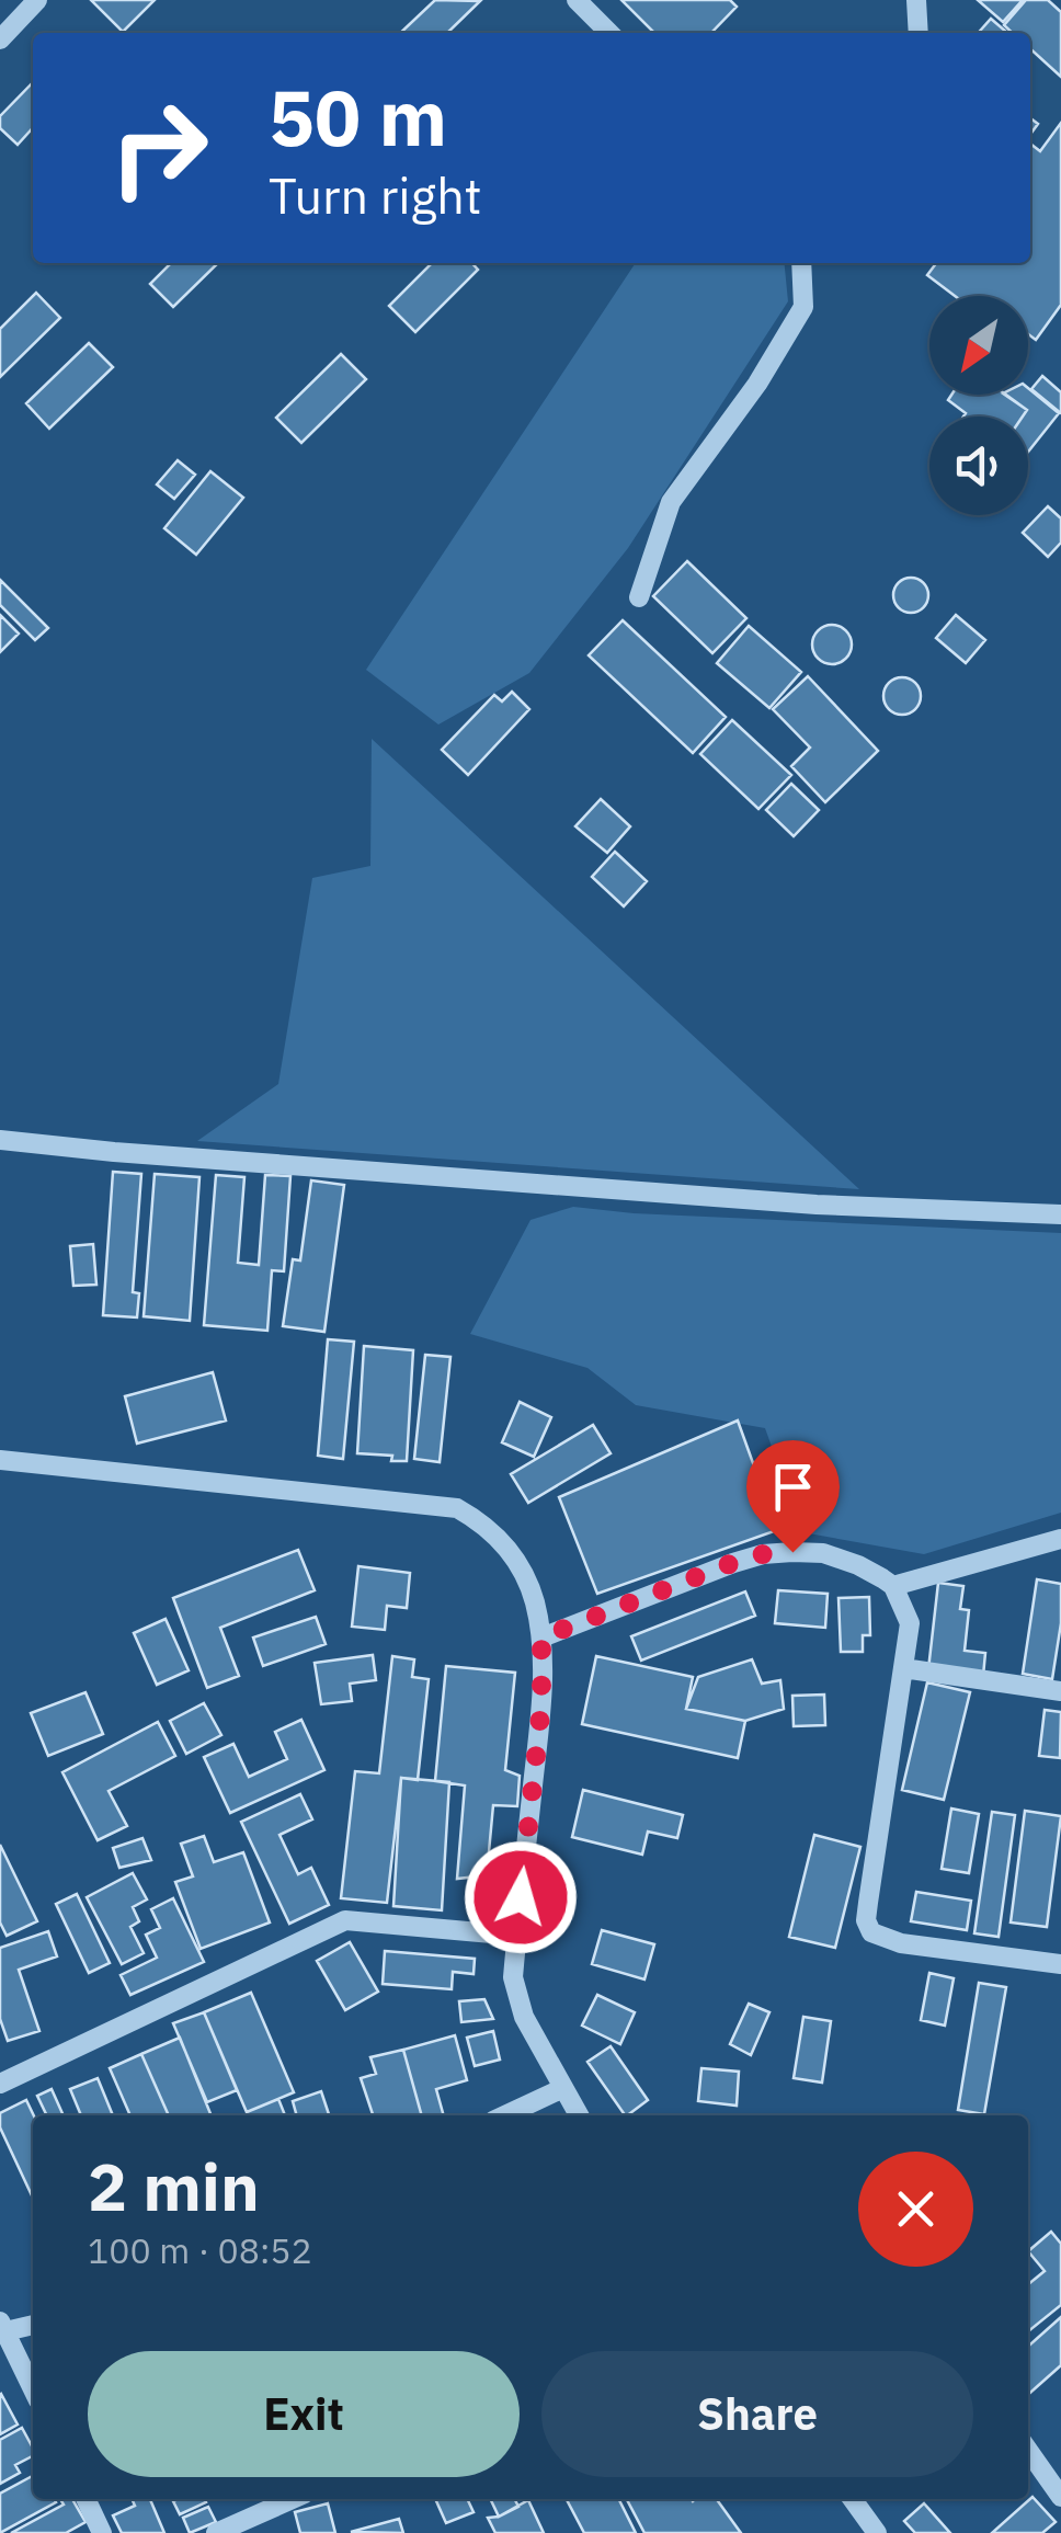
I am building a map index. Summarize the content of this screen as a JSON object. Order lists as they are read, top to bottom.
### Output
{
  "north": "bottom left",
  "page": {
    "turn": ["50 m", "Turn right"],
    "heading": ["2 min", "100 m · 08:52"],
    "buttons": ["Exit", "Share"]
  }
}
